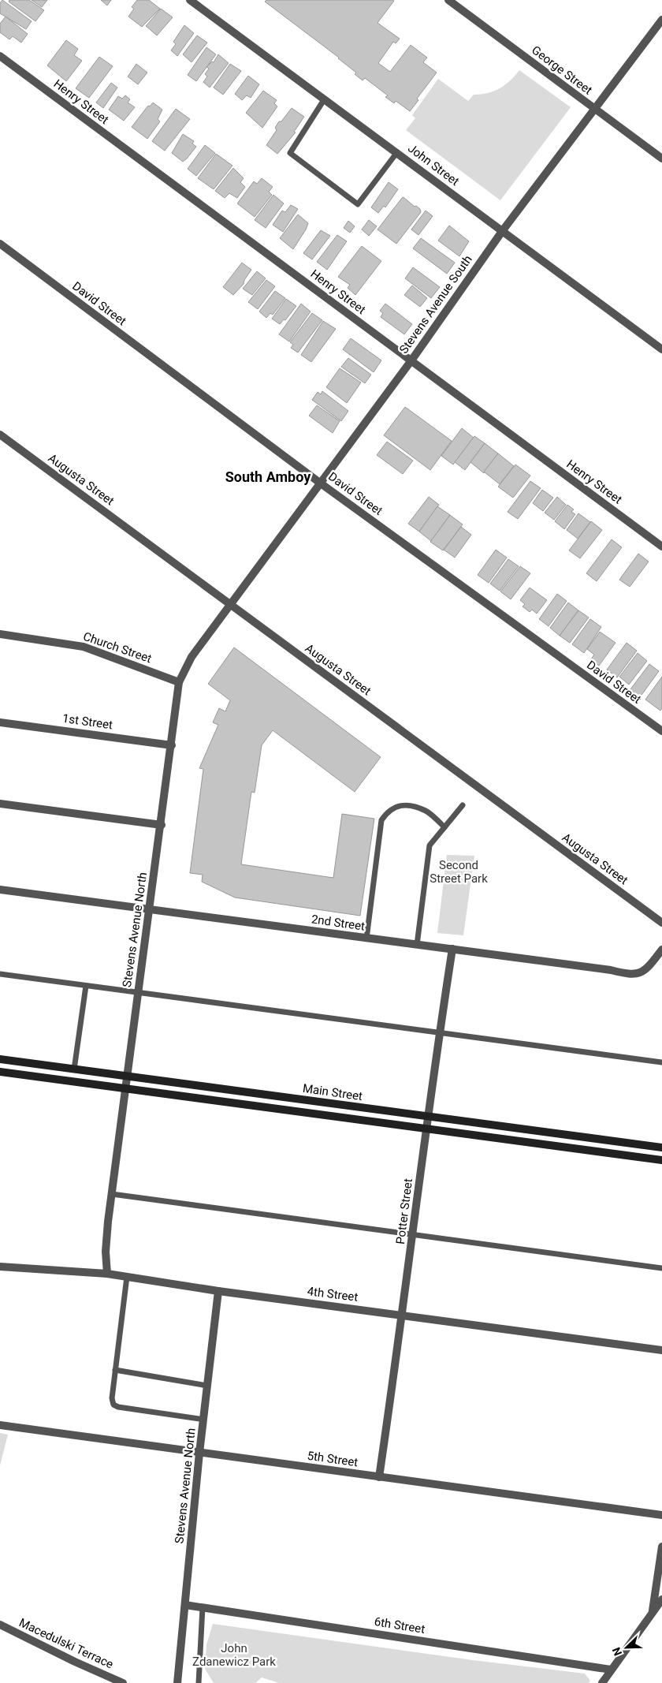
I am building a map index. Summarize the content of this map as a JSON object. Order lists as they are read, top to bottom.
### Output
{
  "streets": {
    "main road": ["Main Street"],
    "street": [
      "George Street",
      "Henry Street",
      "John Street",
      "David Street",
      "Stevens Avenue South",
      "Augusta Street",
      "Church Street",
      "1st Street",
      "2nd Street",
      "Stevens Avenue North",
      "Potter Street",
      "4th Street",
      "5th Street",
      "6th Street",
      "Macedulski Terrace"
    ]
  },
  "crossings": [
    ["George Street", "Stevens Avenue South"],
    ["Henry Street", "Stevens Avenue South"],
    ["John Street", "Stevens Avenue South"],
    ["David Street", "Stevens Avenue South"],
    ["Stevens Avenue South", "Augusta Street"],
    ["Stevens Avenue South", "Stevens Avenue North"],
    ["Augusta Street", "Stevens Avenue North"],
    ["Church Street", "Stevens Avenue North"],
    ["1st Street", "Stevens Avenue North"],
    ["2nd Street", "Stevens Avenue North"],
    ["2nd Street", "Potter Street"],
    ["Stevens Avenue North", "Main Street"],
    ["Stevens Avenue North", "4th Street"],
    ["Stevens Avenue North", "5th Street"],
    ["Stevens Avenue North", "6th Street"],
    ["Main Street", "Potter Street"],
    ["Potter Street", "4th Street"],
    ["Potter Street", "5th Street"]
  ],
  "districts": ["South Amboy"],
  "parks": ["Second Street Park", "John Zdanewicz Park"],
  "north": "bottom left"
}
